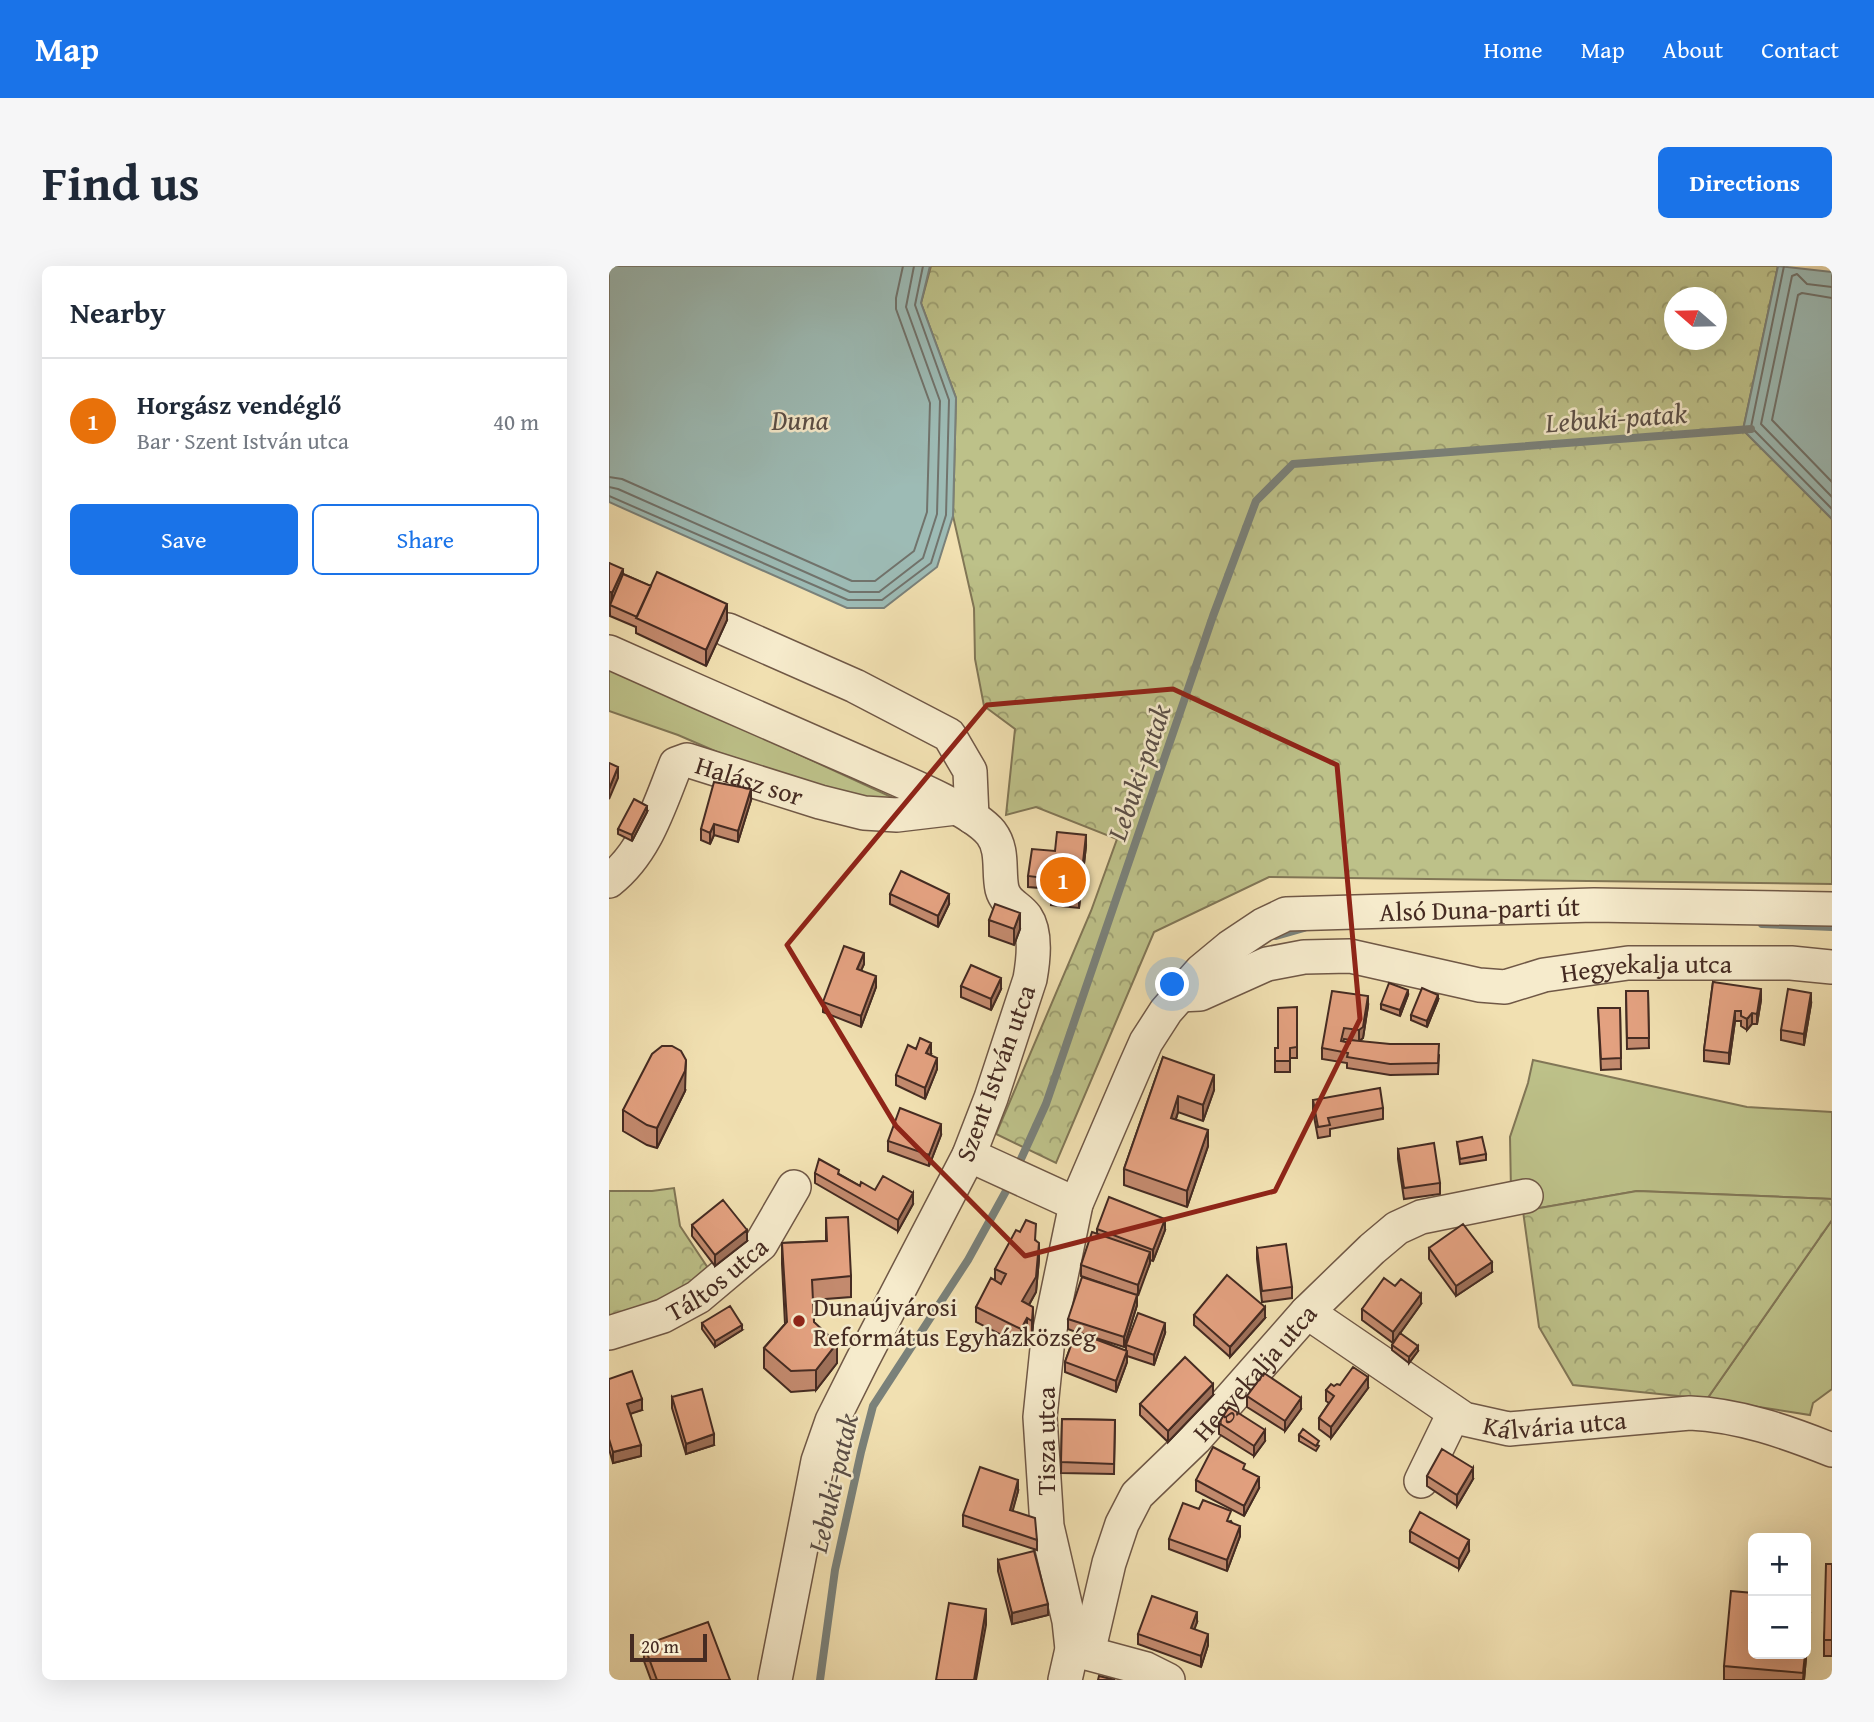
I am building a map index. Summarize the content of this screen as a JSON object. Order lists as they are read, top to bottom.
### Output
{
  "streets": {
    "street": [
      "Halász sor",
      "Alsó Duna-parti út",
      "Hegyekalja utca",
      "Szent István utca",
      "Táltos utca",
      "Kálvária utca",
      "Tisza utca"
    ]
  },
  "crossings": [
    ["Halász sor", "Szent István utca"],
    ["Alsó Duna-parti út", "Hegyekalja utca"],
    ["Alsó Duna-parti út", "Tisza utca"],
    ["Hegyekalja utca", "Kálvária utca"],
    ["Hegyekalja utca", "Tisza utca"]
  ],
  "water": ["Lebuki-patak", "Duna"],
  "places": ["Dunaújvárosi Református Egyházközség"],
  "scale_bar": "20 m",
  "north": "left",
  "page": {
    "header": "Map",
    "nav": [
      "Home",
      "Map",
      "About",
      "Contact"
    ],
    "title": "Find us",
    "buttons": [
      "Directions",
      ["Save", "Share"]
    ],
    "heading": "Nearby",
    "list": [
      {
        "mark": "1",
        "name": "Horgász vendéglő",
        "note": "Bar · Szent István utca",
        "value": "40 m"
      }
    ],
    "pins": "1",
    "map_buttons": ["+", "−"],
    "scale": "20 m"
  }
}
